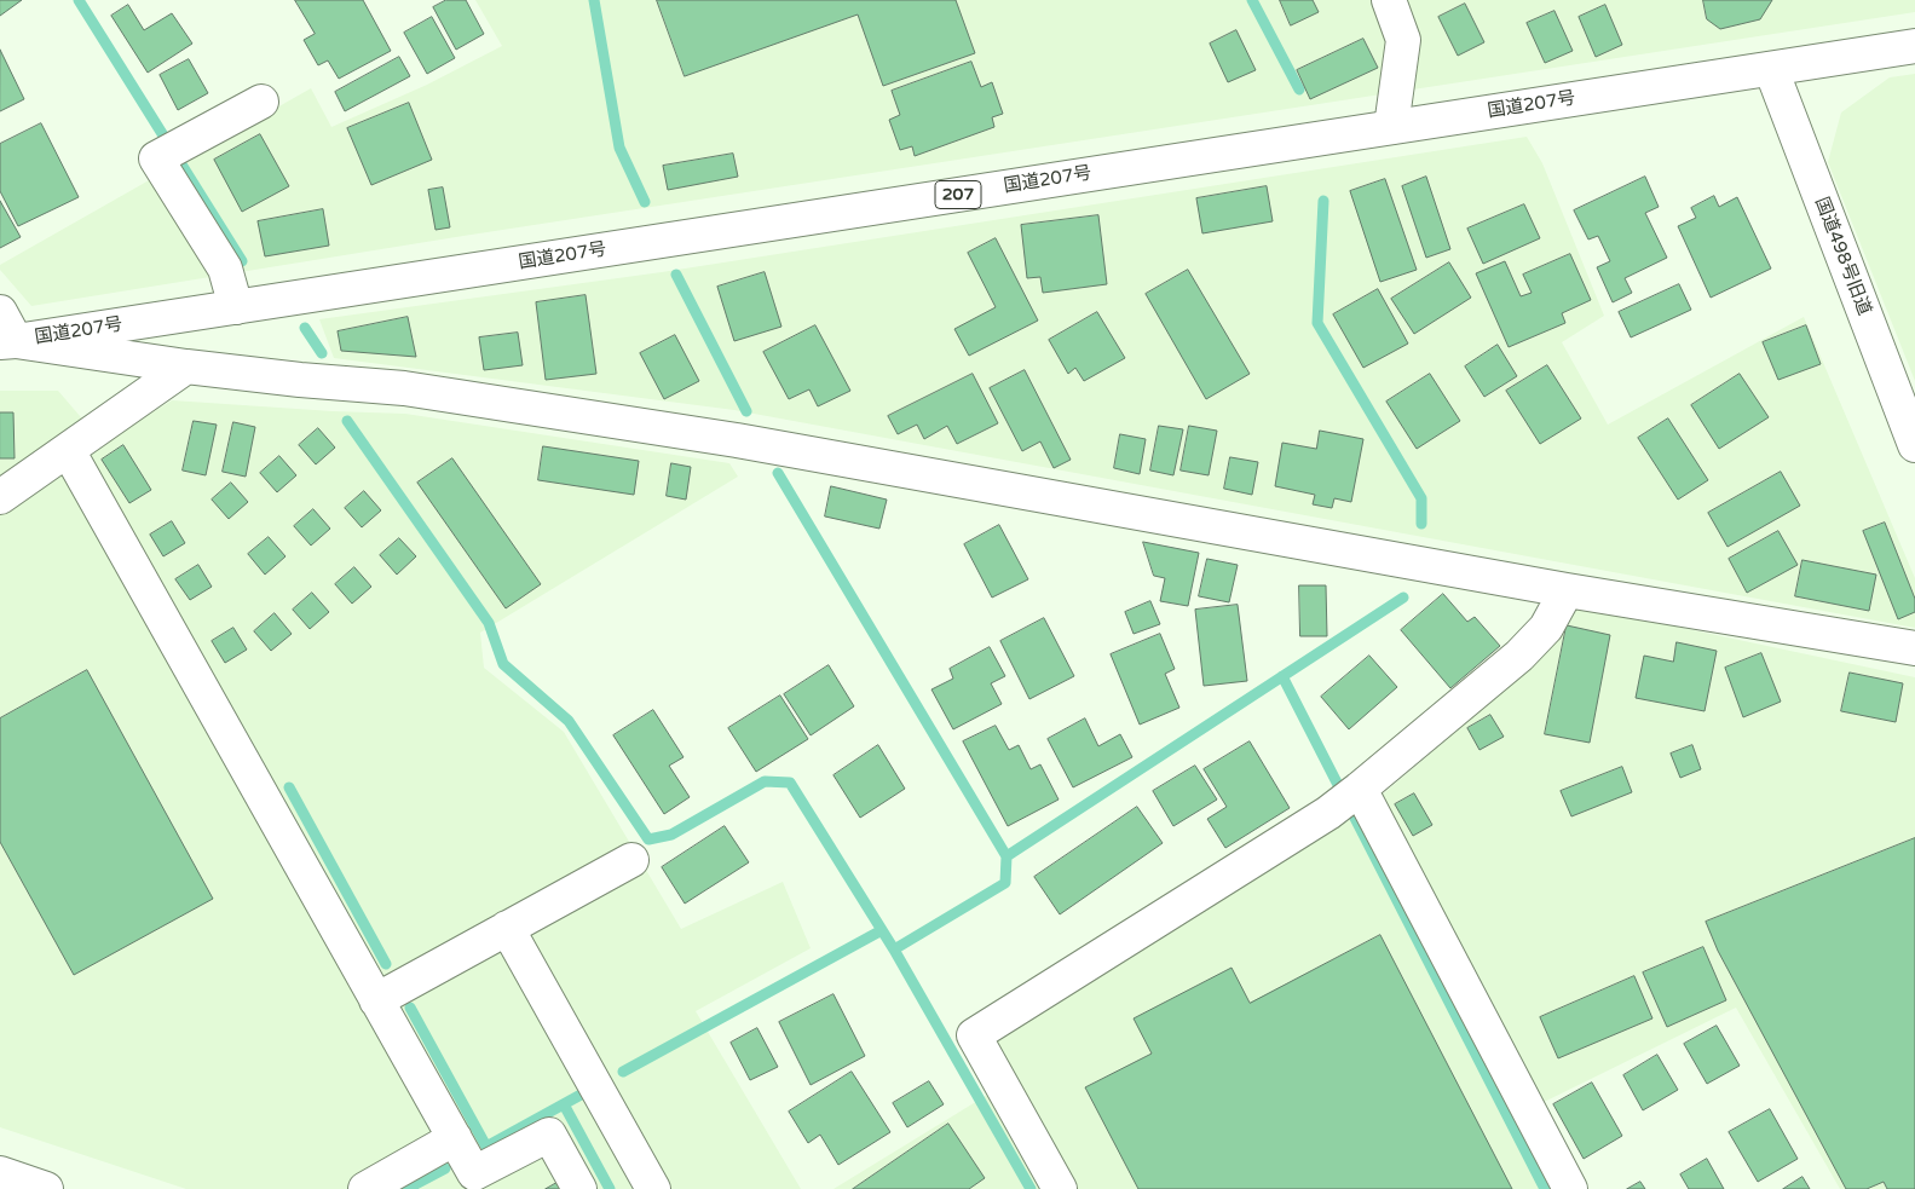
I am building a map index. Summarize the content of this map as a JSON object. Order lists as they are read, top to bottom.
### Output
{
  "streets": {
    "main road": ["国道207号", "207", "国道498号旧道"]
  },
  "crossings": [
    ["国道207号", "国道498号旧道"]
  ]
}
